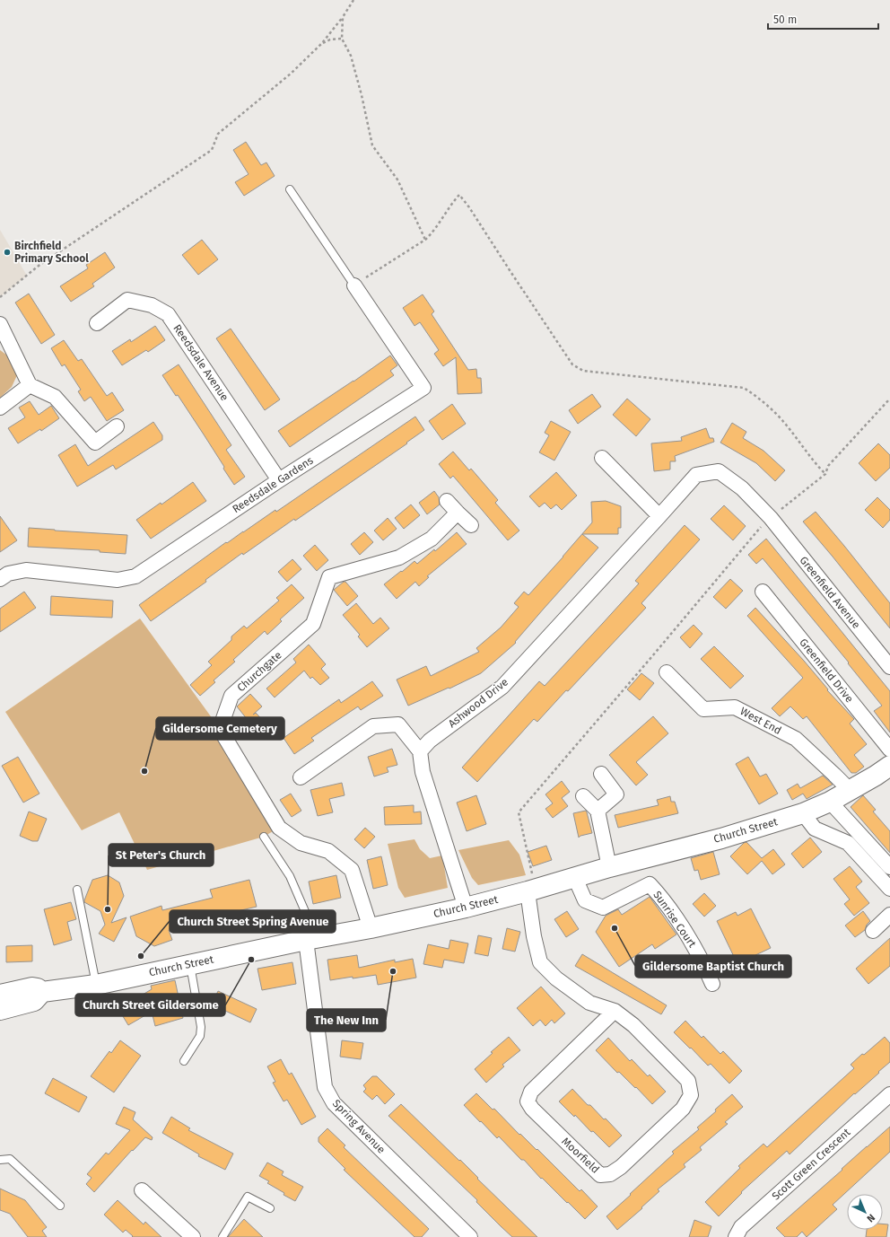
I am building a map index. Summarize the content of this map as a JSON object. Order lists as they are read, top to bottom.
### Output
{
  "streets": {
    "main road": ["Church Street"],
    "street": [
      "Reedsdale Avenue",
      "Reedsdale Gardens",
      "Greenfield Avenue",
      "Greenfield Drive",
      "Churchgate",
      "Ashwood Drive",
      "West End",
      "Sunrise Court",
      "Spring Avenue",
      "Moorfield",
      "Scott Green Crescent"
    ]
  },
  "crossings": [
    ["Reedsdale Avenue", "Reedsdale Gardens"],
    ["Greenfield Avenue", "Ashwood Drive"],
    ["Churchgate", "Church Street"],
    ["West End", "Church Street"],
    ["Church Street", "Sunrise Court"],
    ["Church Street", "Spring Avenue"],
    ["Church Street", "Moorfield"]
  ],
  "places": [
    "Birchfield Primary School",
    "Gildersome Cemetery",
    "St Peter's Church",
    "Gildersome Baptist Church",
    "Church Street Spring Avenue",
    "Church Street Gildersome",
    "The New Inn"
  ],
  "scale_bar": "50 m",
  "north": "bottom right"
}
